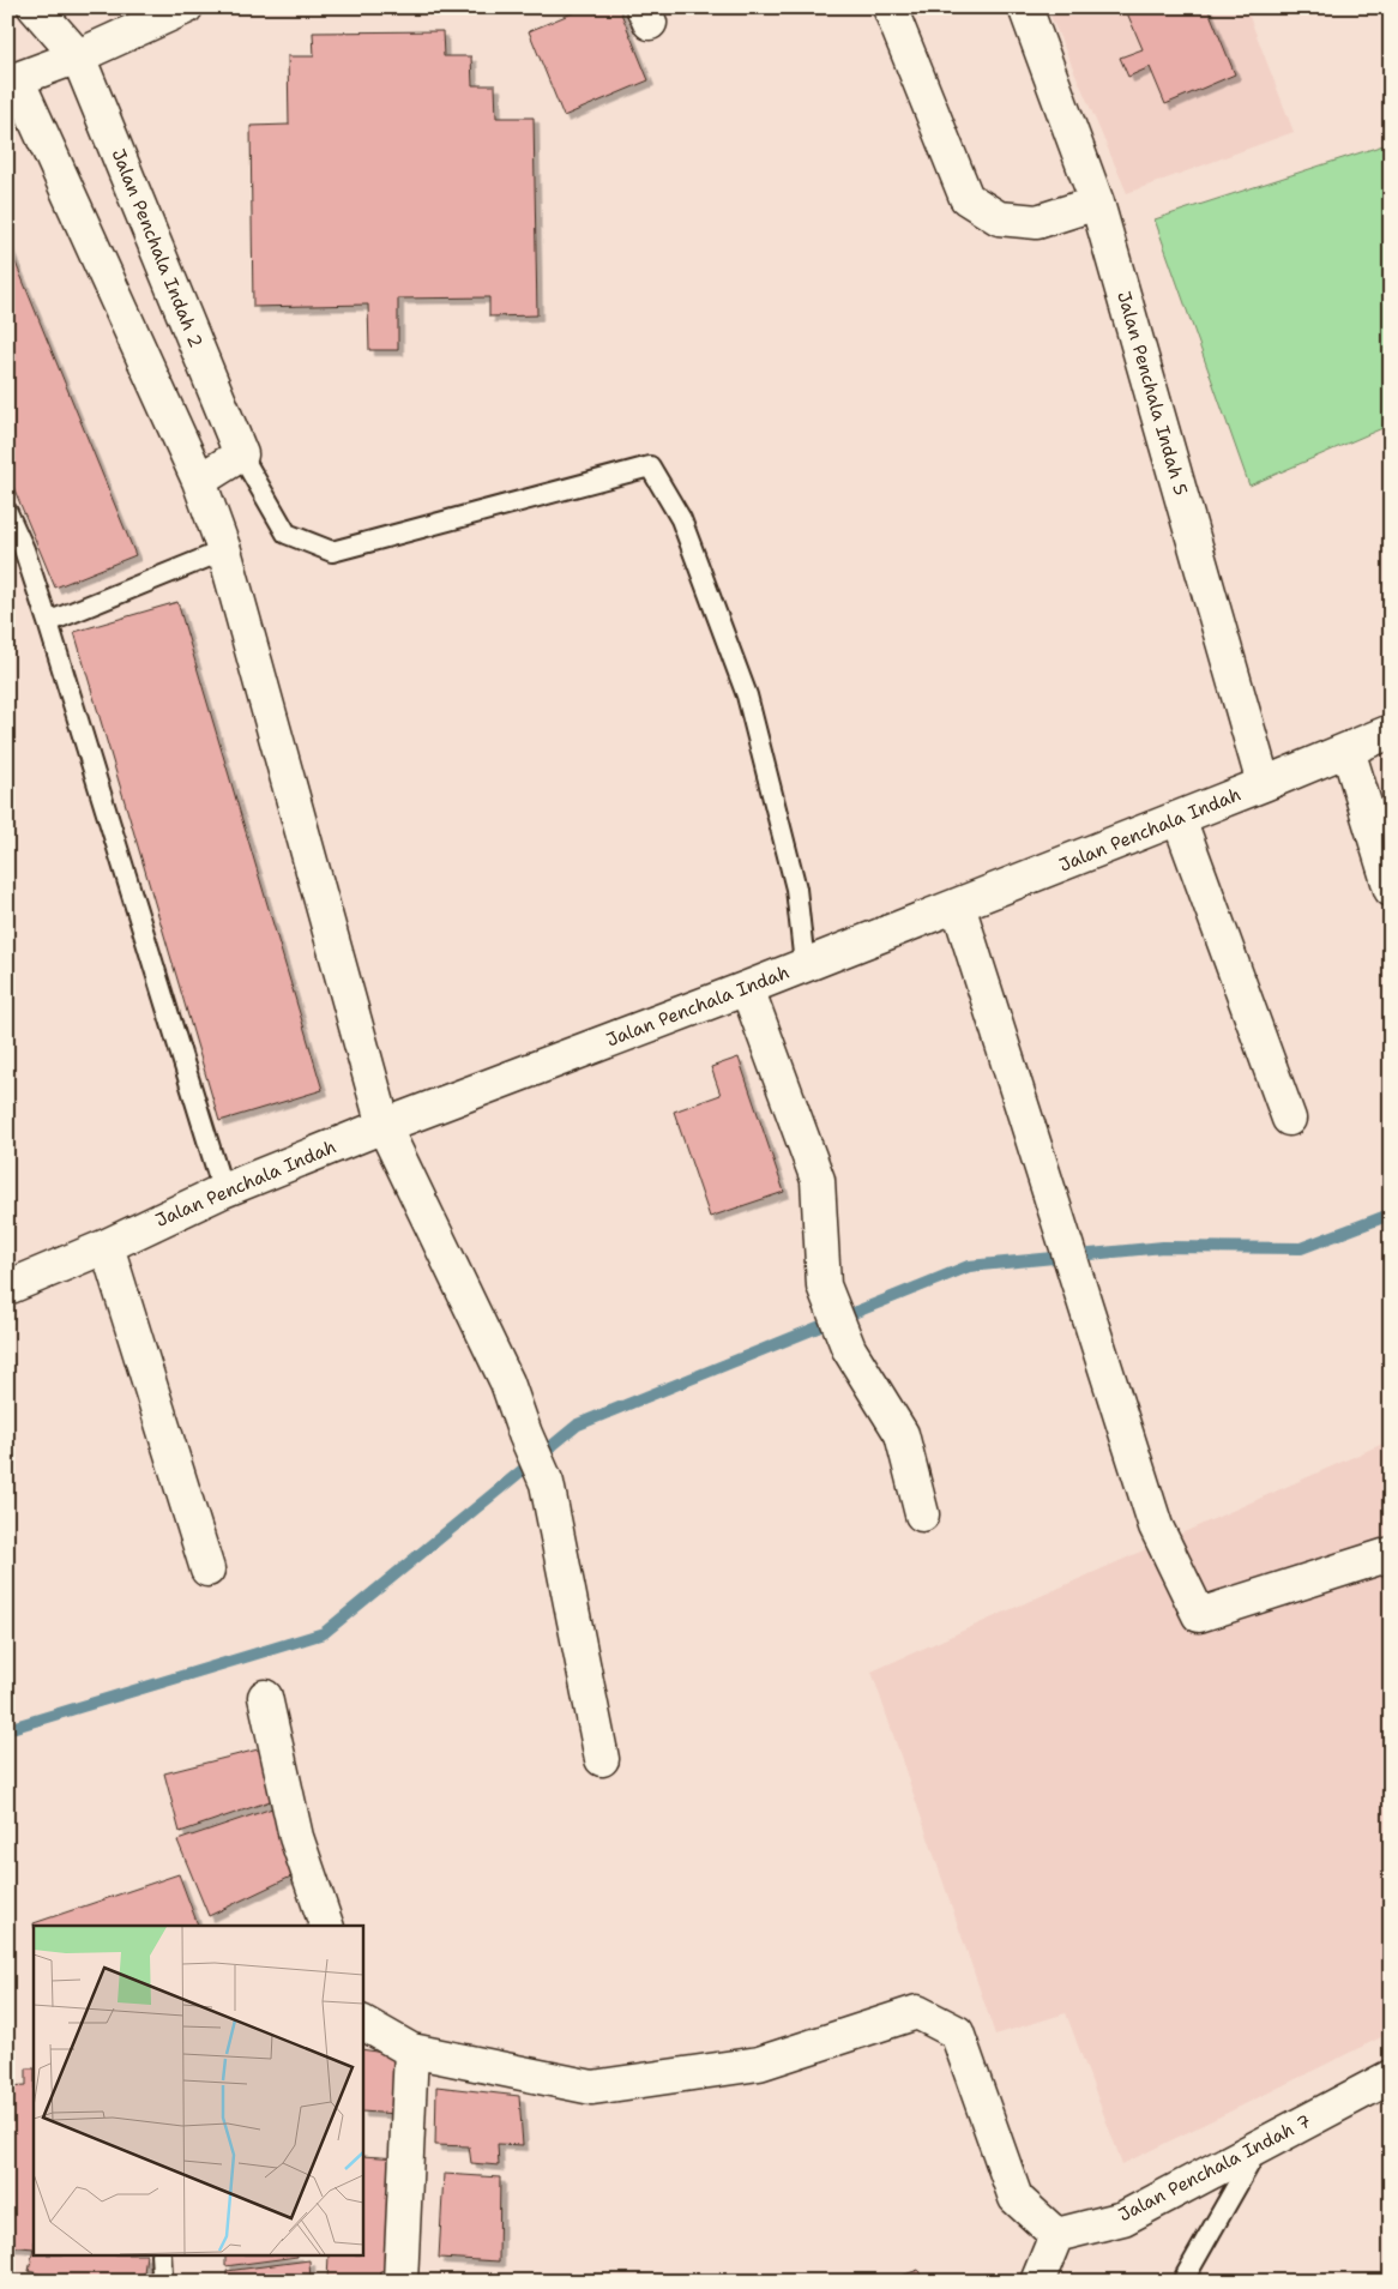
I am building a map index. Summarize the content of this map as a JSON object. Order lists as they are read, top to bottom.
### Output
{
  "streets": {
    "street": [
      "Jalan Penchala Indah 2",
      "Jalan Penchala Indah 5",
      "Jalan Penchala Indah",
      "Jalan Penchala Indah 7"
    ]
  },
  "crossings": [
    ["Jalan Penchala Indah 5", "Jalan Penchala Indah"]
  ]
}
